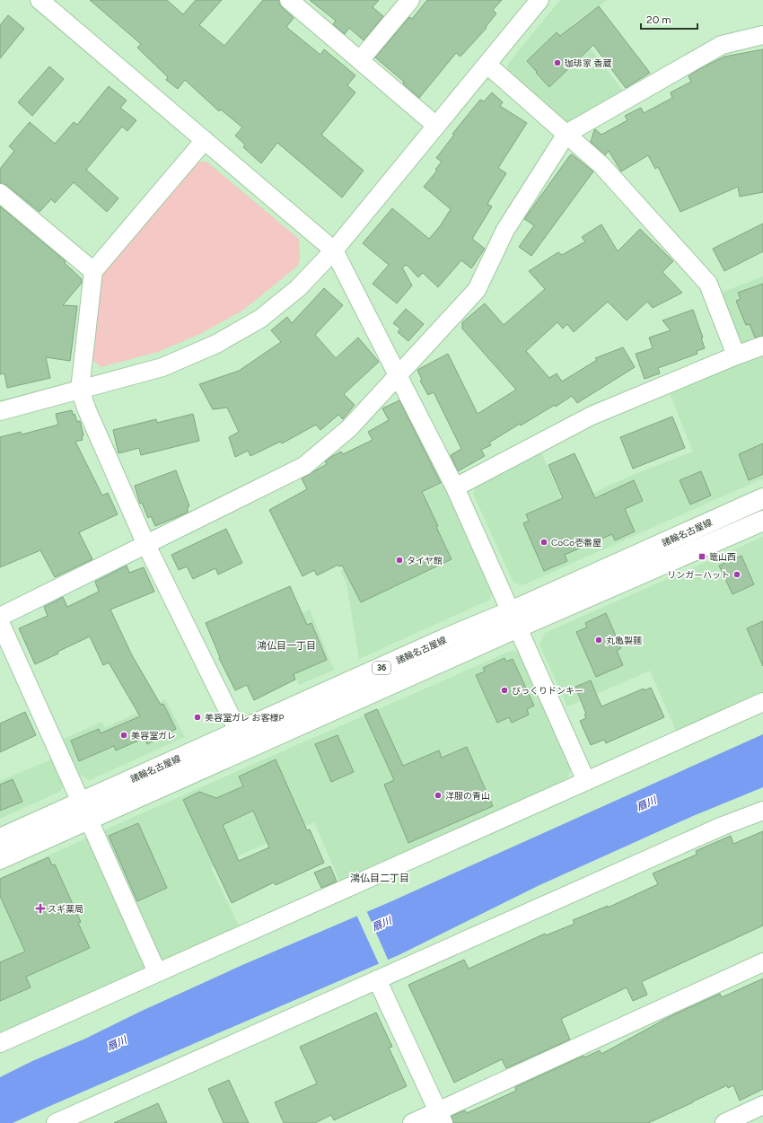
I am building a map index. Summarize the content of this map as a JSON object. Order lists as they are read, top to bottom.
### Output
{
  "streets": {
    "main road": ["諸輪名古屋線", "36"]
  },
  "districts": ["鴻仏目一丁目", "鴻仏目二丁目"],
  "water": ["扇川"],
  "places": {
    "other": [
      "珈琲家 香蔵",
      "CoCo壱番屋",
      "タイヤ館",
      "リンガーハット",
      "丸亀製麺",
      "びっくりドンキー",
      "美容室ガレ お客様P",
      "美容室ガレ",
      "洋服の青山"
    ],
    "transit": ["篭山西"],
    "health": ["スギ薬局"]
  },
  "scale_bar": "20 m"
}
